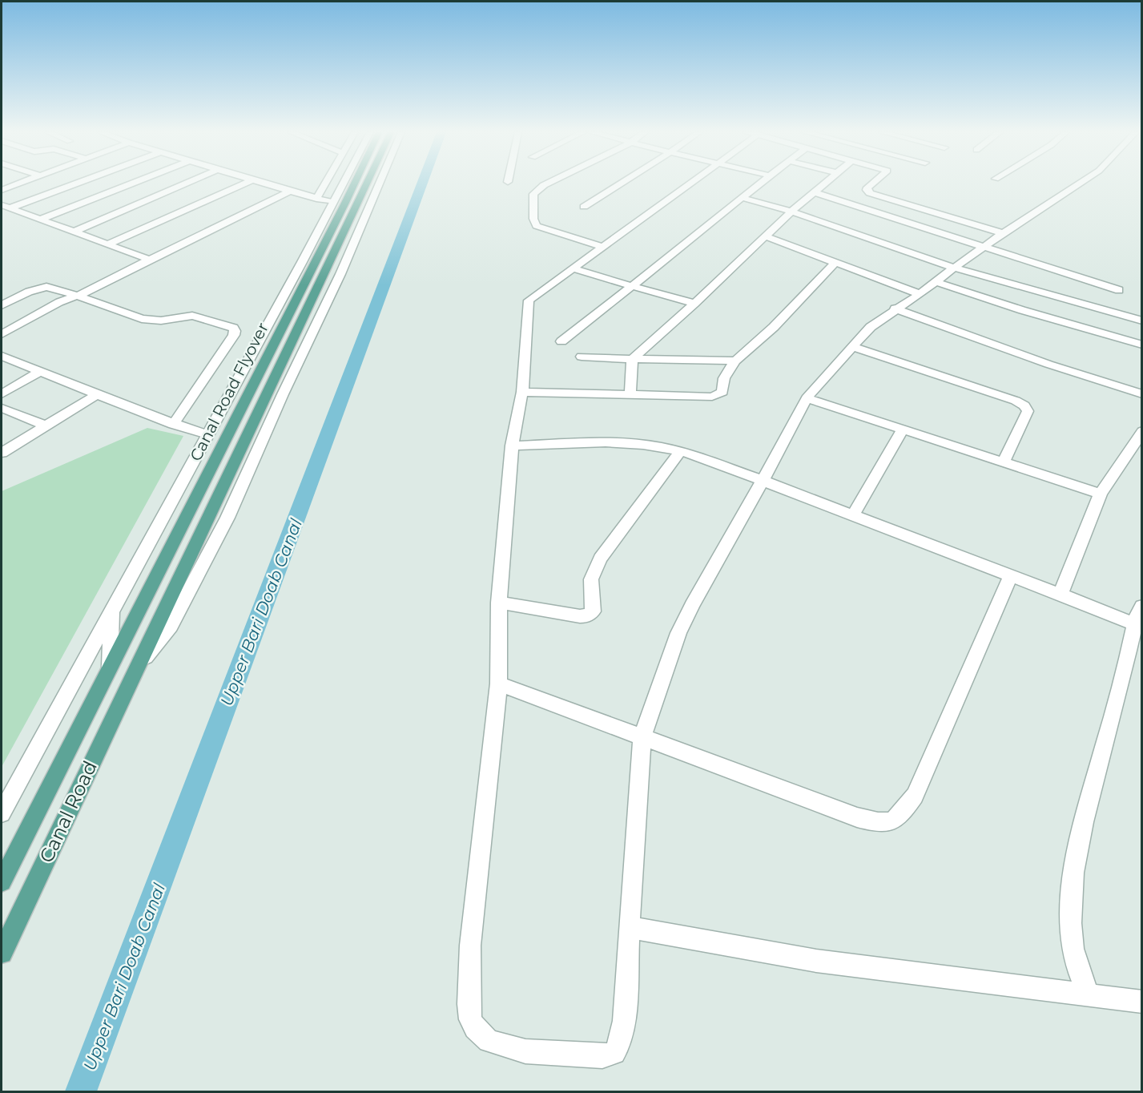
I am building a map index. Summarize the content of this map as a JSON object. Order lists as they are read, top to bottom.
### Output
{
  "streets": {
    "main road": ["Canal Road Flyover", "Canal Road"]
  },
  "crossings": [
    ["Canal Road Flyover", "Canal Road"]
  ],
  "water": ["Upper Bari Doab Canal"]
}
